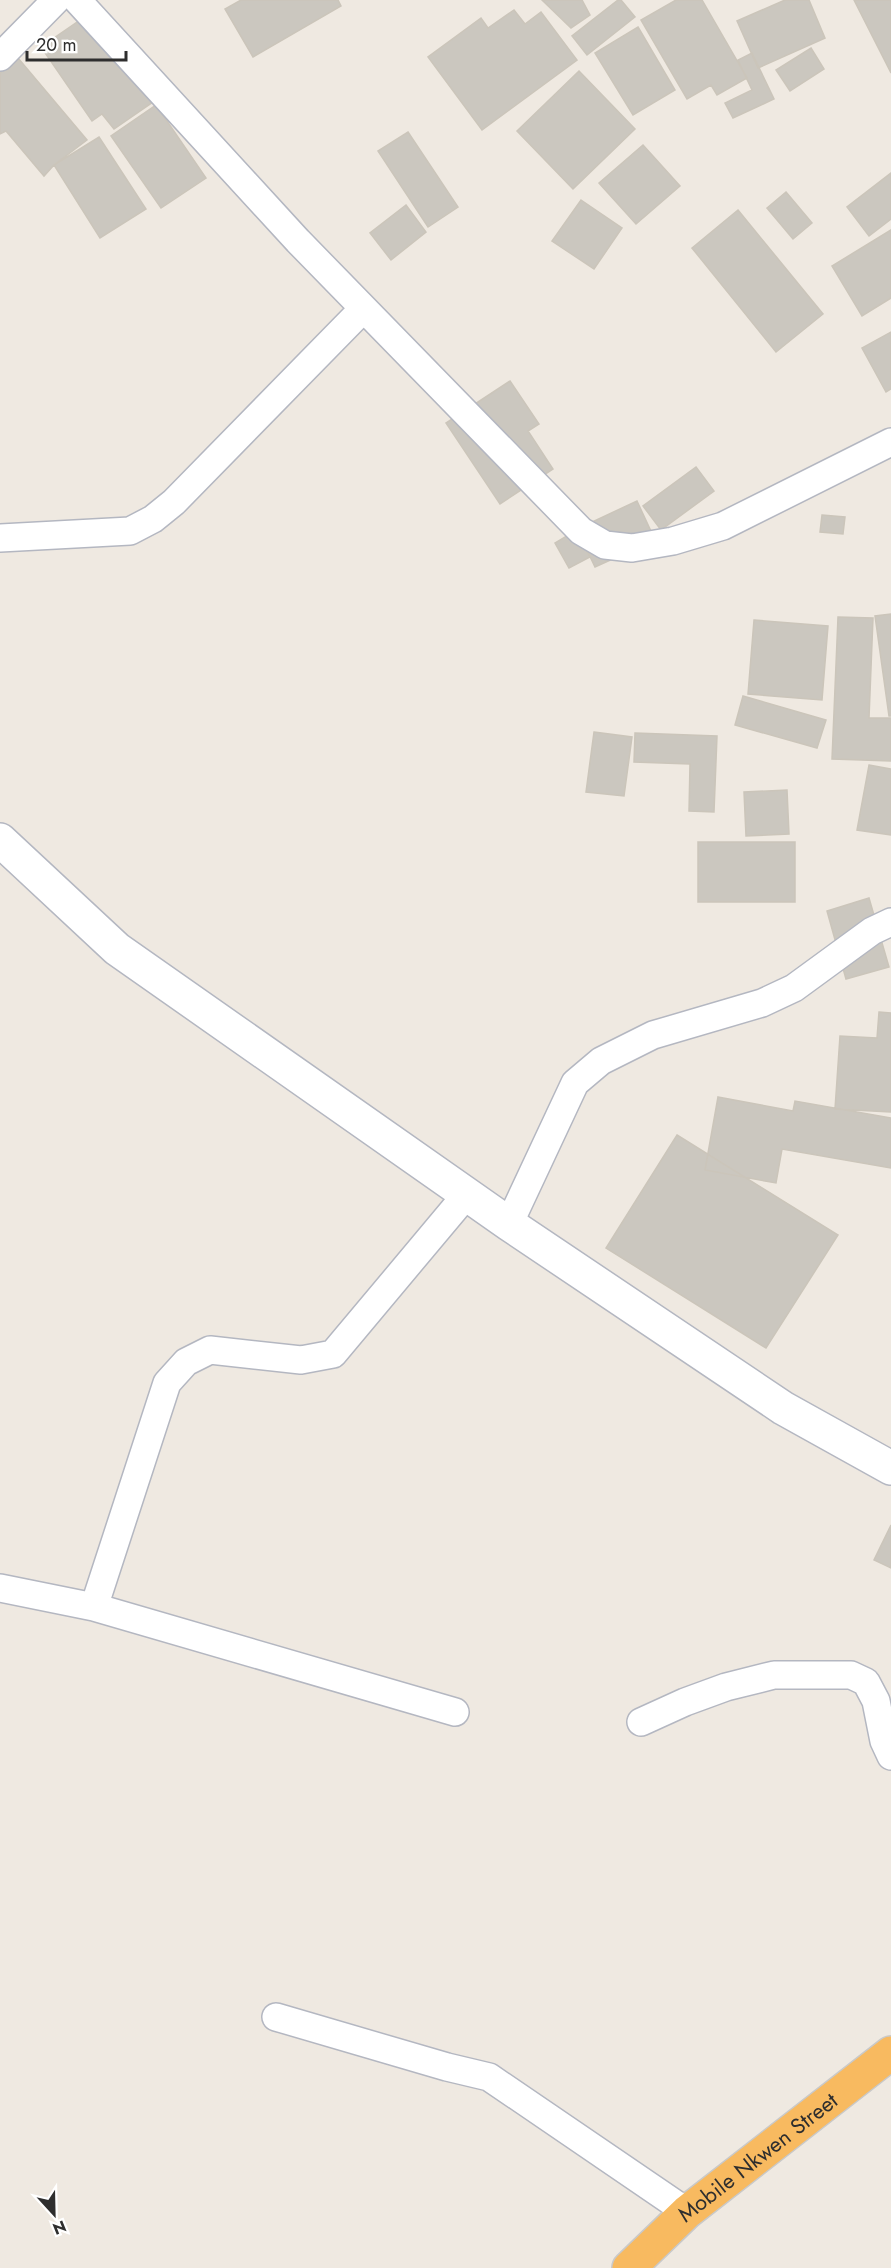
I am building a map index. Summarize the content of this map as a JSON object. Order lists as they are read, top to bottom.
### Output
{
  "streets": {
    "highway": ["Mobile Nkwen Street"]
  },
  "scale_bar": "20 m",
  "north": "bottom"
}
